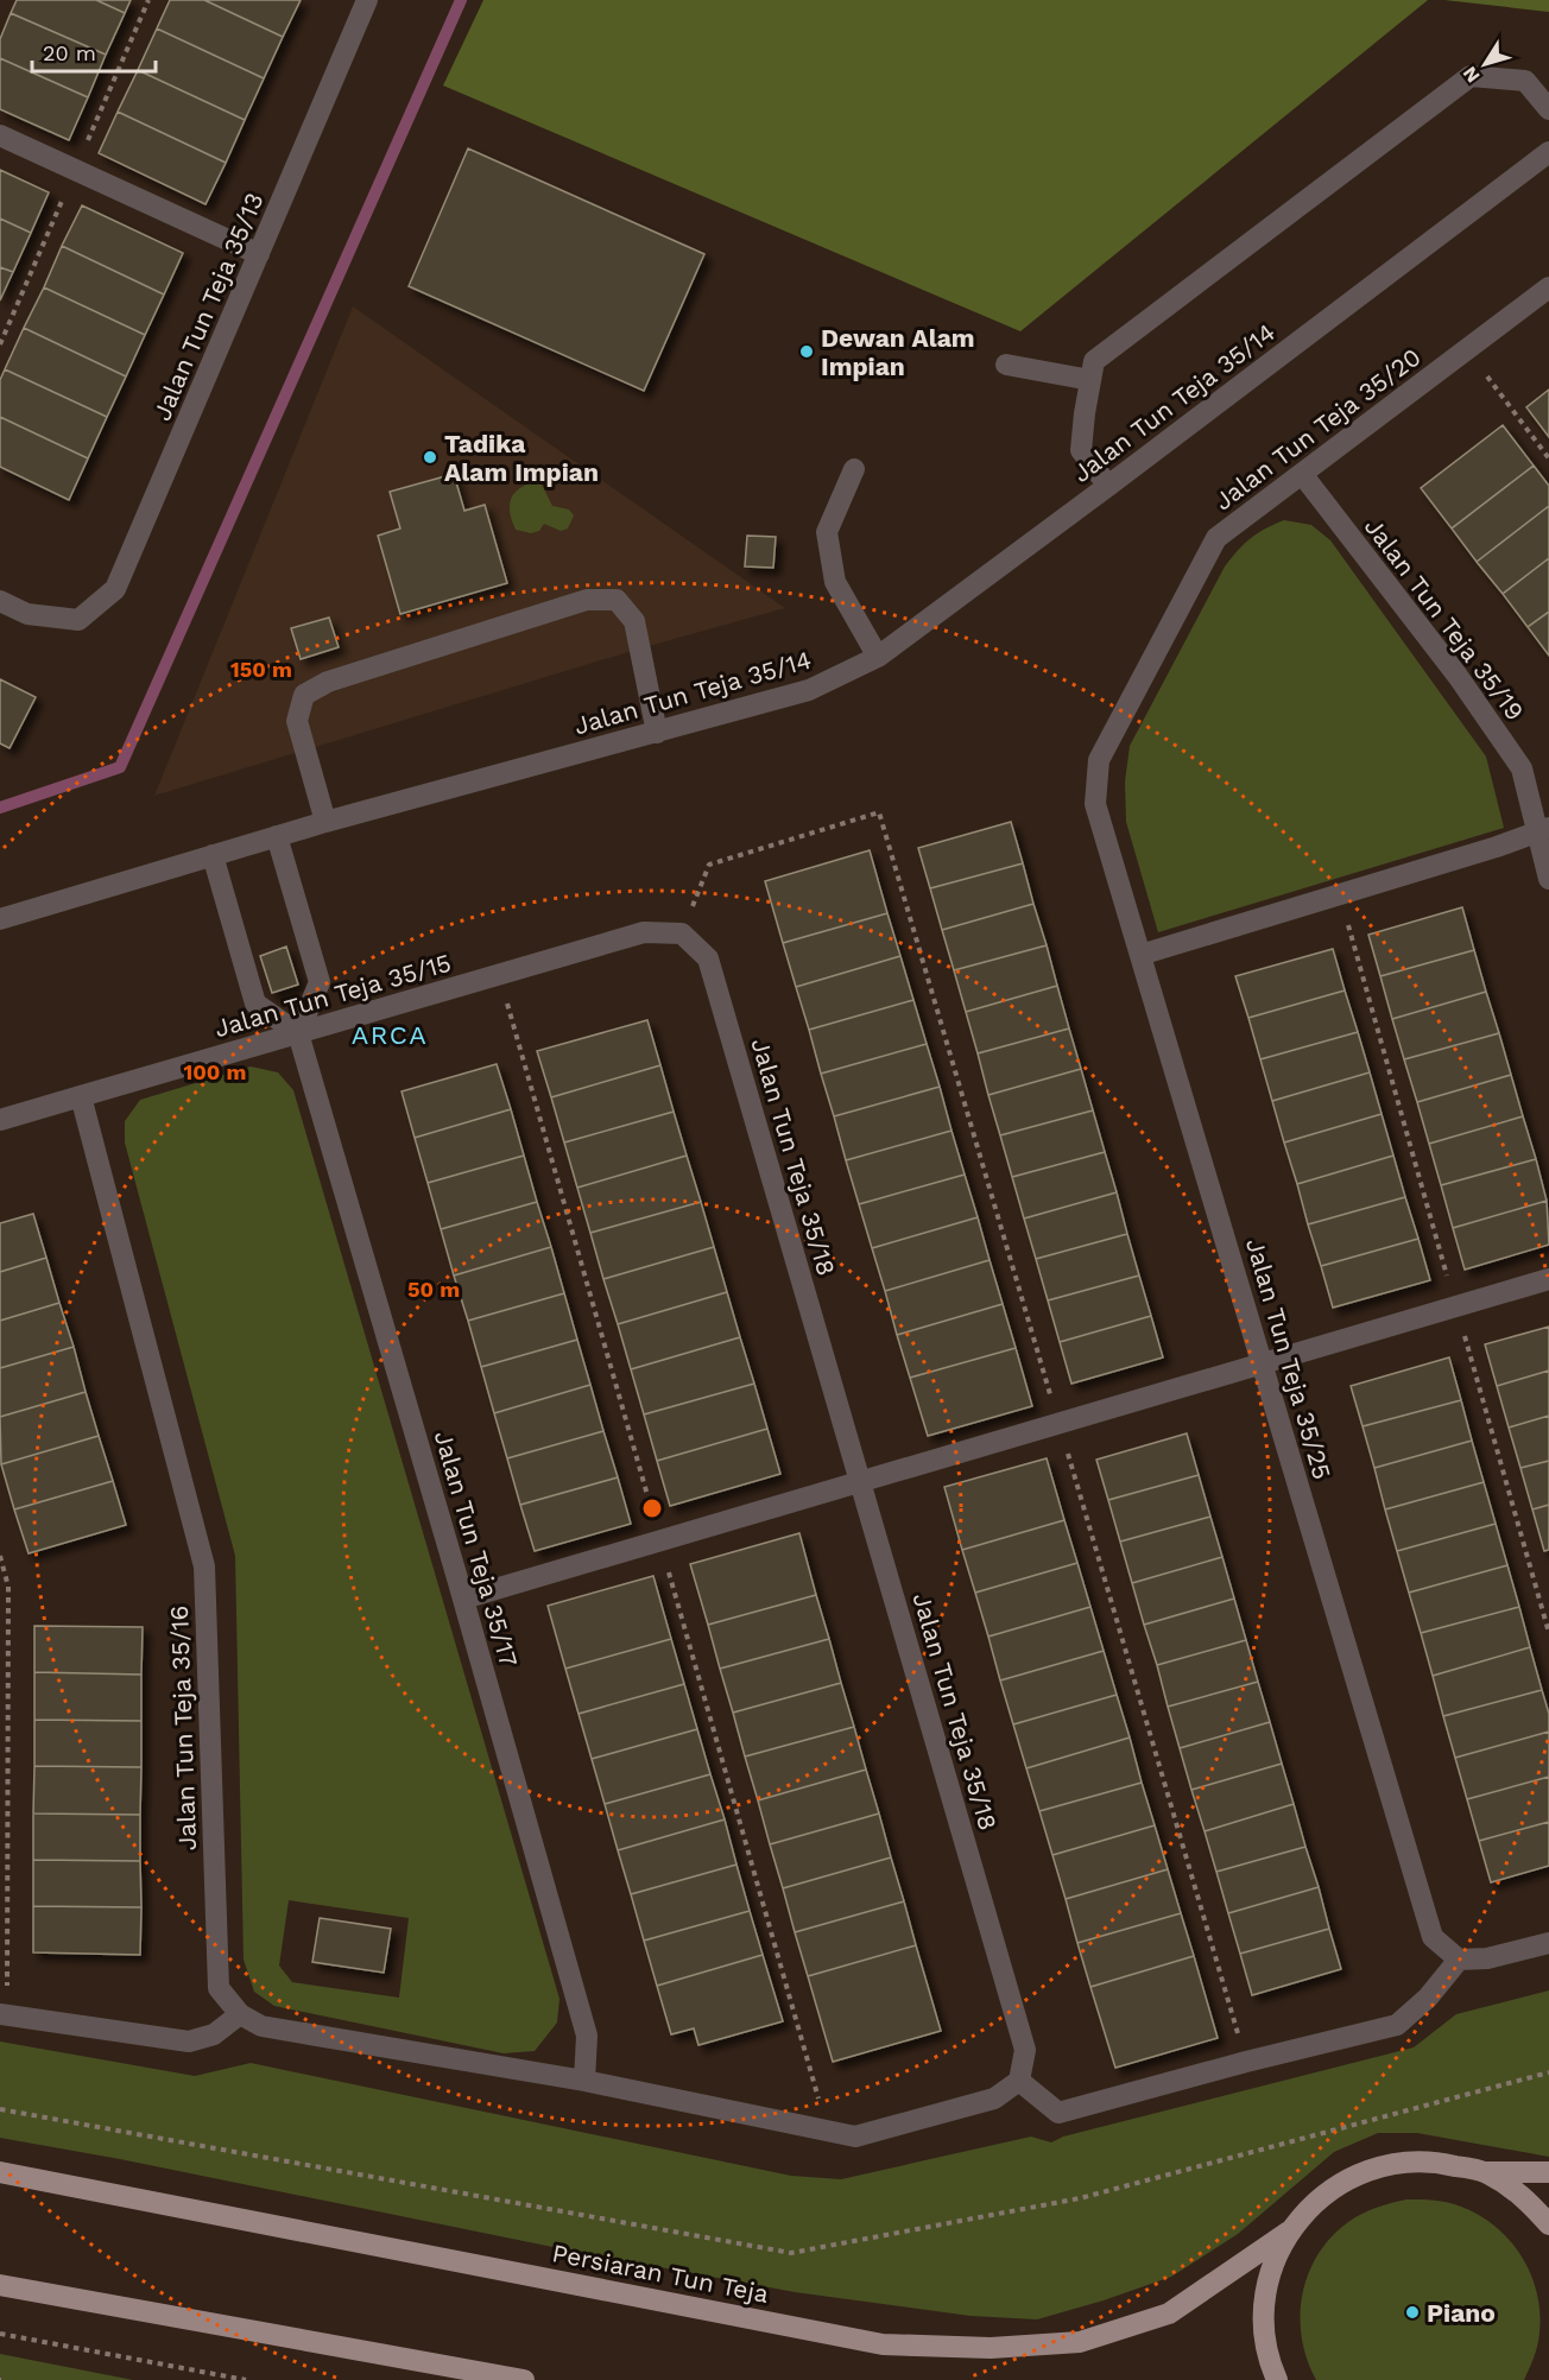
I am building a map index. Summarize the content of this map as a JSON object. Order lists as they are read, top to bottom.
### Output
{
  "streets": {
    "main road": ["Persiaran Tun Teja"],
    "street": [
      "Jalan Tun Teja 35/13",
      "Jalan Tun Teja 35/14",
      "Jalan Tun Teja 35/20",
      "Jalan Tun Teja 35/19",
      "Jalan Tun Teja 35/15",
      "Jalan Tun Teja 35/18",
      "Jalan Tun Teja 35/25",
      "Jalan Tun Teja 35/17",
      "Jalan Tun Teja 35/16"
    ]
  },
  "crossings": [
    ["Jalan Tun Teja 35/20", "Jalan Tun Teja 35/19"],
    ["Jalan Tun Teja 35/20", "Jalan Tun Teja 35/25"],
    ["Jalan Tun Teja 35/15", "Jalan Tun Teja 35/18"],
    ["Jalan Tun Teja 35/15", "Jalan Tun Teja 35/17"],
    ["Jalan Tun Teja 35/15", "Jalan Tun Teja 35/16"],
    ["Jalan Tun Teja 35/17", "Jalan Tun Teja 35/16"]
  ],
  "districts": ["ARCA"],
  "places": ["Dewan Alam Impian", "Tadika Alam Impian", "Piano"],
  "scale_bar": "20 m",
  "north": "bottom left",
  "rings": ["150 m", "100 m", "50 m"]
}
